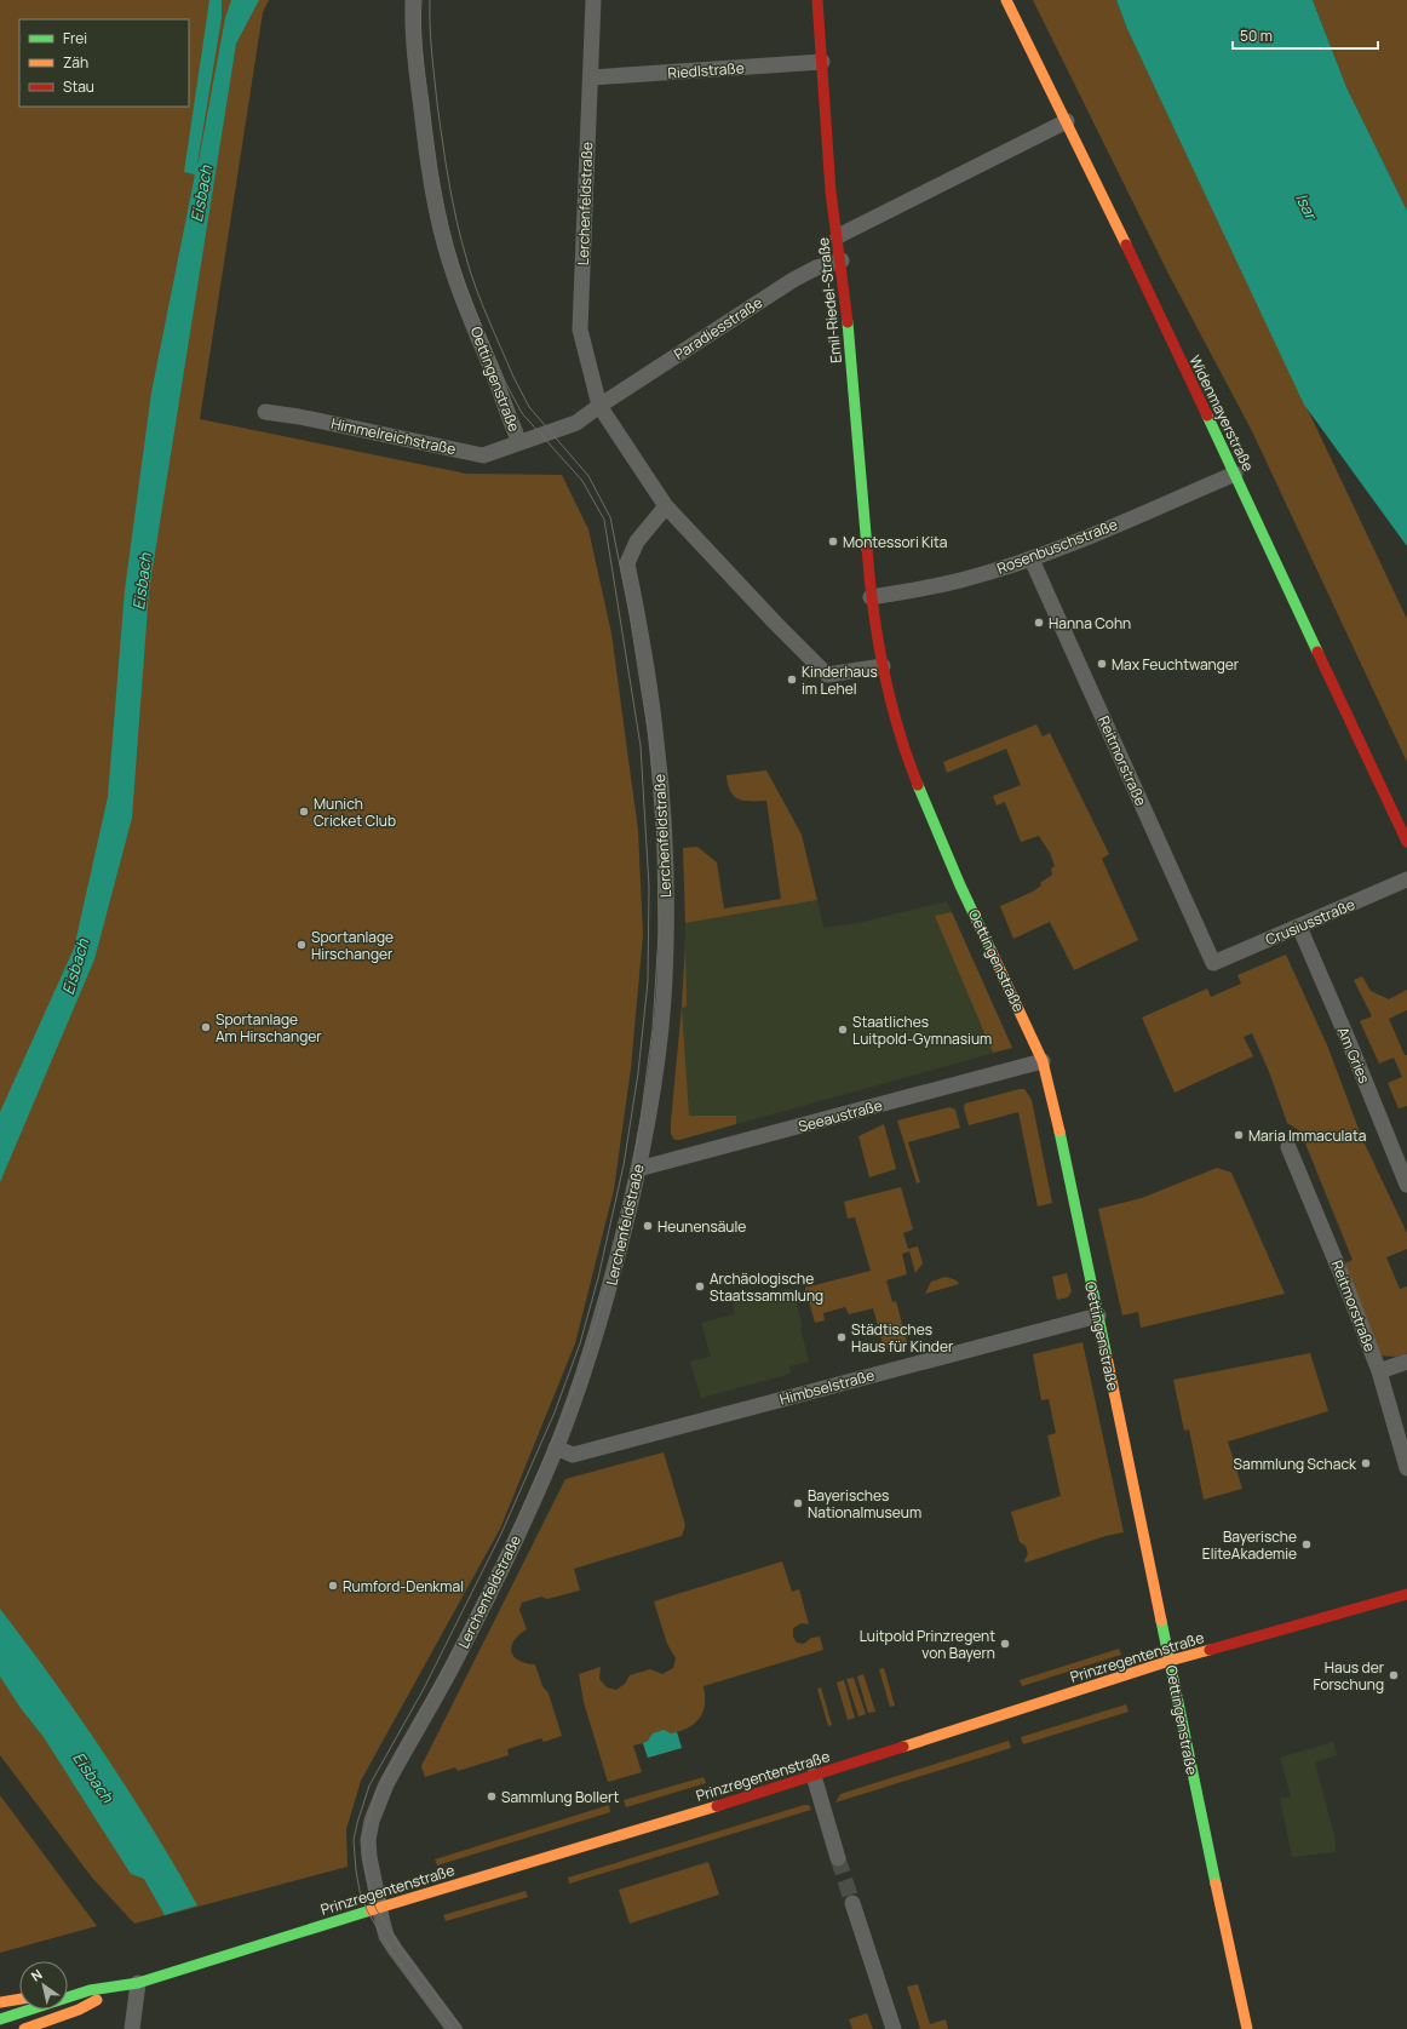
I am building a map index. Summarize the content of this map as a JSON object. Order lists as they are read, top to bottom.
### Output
{
  "streets": {
    "main road": [
      "Emil-Riedel-Straße",
      "Oettingenstraße",
      "Widenmayerstraße",
      "Prinzregentenstraße"
    ],
    "street": [
      "Riedlstraße",
      "Lerchenfeldstraße",
      "Paradiesstraße",
      "Himmelreichstraße",
      "Rosenbuschstraße",
      "Reitmorstraße",
      "Crusiusstraße",
      "Am Gries",
      "Seeaustraße",
      "Himbselstraße"
    ]
  },
  "crossings": [
    ["Riedlstraße", "Lerchenfeldstraße"],
    ["Riedlstraße", "Emil-Riedel-Straße"],
    ["Lerchenfeldstraße", "Paradiesstraße"],
    ["Lerchenfeldstraße", "Oettingenstraße"],
    ["Lerchenfeldstraße", "Seeaustraße"],
    ["Lerchenfeldstraße", "Himbselstraße"],
    ["Lerchenfeldstraße", "Prinzregentenstraße"],
    ["Emil-Riedel-Straße", "Paradiesstraße"],
    ["Emil-Riedel-Straße", "Oettingenstraße"],
    ["Emil-Riedel-Straße", "Rosenbuschstraße"],
    ["Paradiesstraße", "Oettingenstraße"],
    ["Oettingenstraße", "Himmelreichstraße"],
    ["Oettingenstraße", "Rosenbuschstraße"],
    ["Oettingenstraße", "Seeaustraße"],
    ["Oettingenstraße", "Himbselstraße"],
    ["Oettingenstraße", "Prinzregentenstraße"],
    ["Widenmayerstraße", "Rosenbuschstraße"],
    ["Rosenbuschstraße", "Reitmorstraße"],
    ["Reitmorstraße", "Crusiusstraße"],
    ["Crusiusstraße", "Am Gries"]
  ],
  "water": ["Eisbach", "Isar"],
  "places": [
    "Montessori Kita",
    "Hanna Cohn",
    "Max Feuchtwanger",
    "Kinderhaus im Lehel",
    "Munich Cricket Club",
    "Sportanlage Hirschanger",
    "Sportanlage Am Hirschanger",
    "Staatliches Luitpold-Gymnasium",
    "Maria Immaculata",
    "Heunensäule",
    "Archäologische Staatssammlung",
    "Städtisches Haus für Kinder",
    "Sammlung Schack",
    "Bayerisches Nationalmuseum",
    "Bayerische EliteAkademie",
    "Rumford-Denkmal",
    "Luitpold Prinzregent von Bayern",
    "Haus der Forschung",
    "Sammlung Bollert"
  ],
  "legend": ["Frei", "Zäh", "Stau"],
  "scale_bar": "50 m",
  "north": "top left"
}
